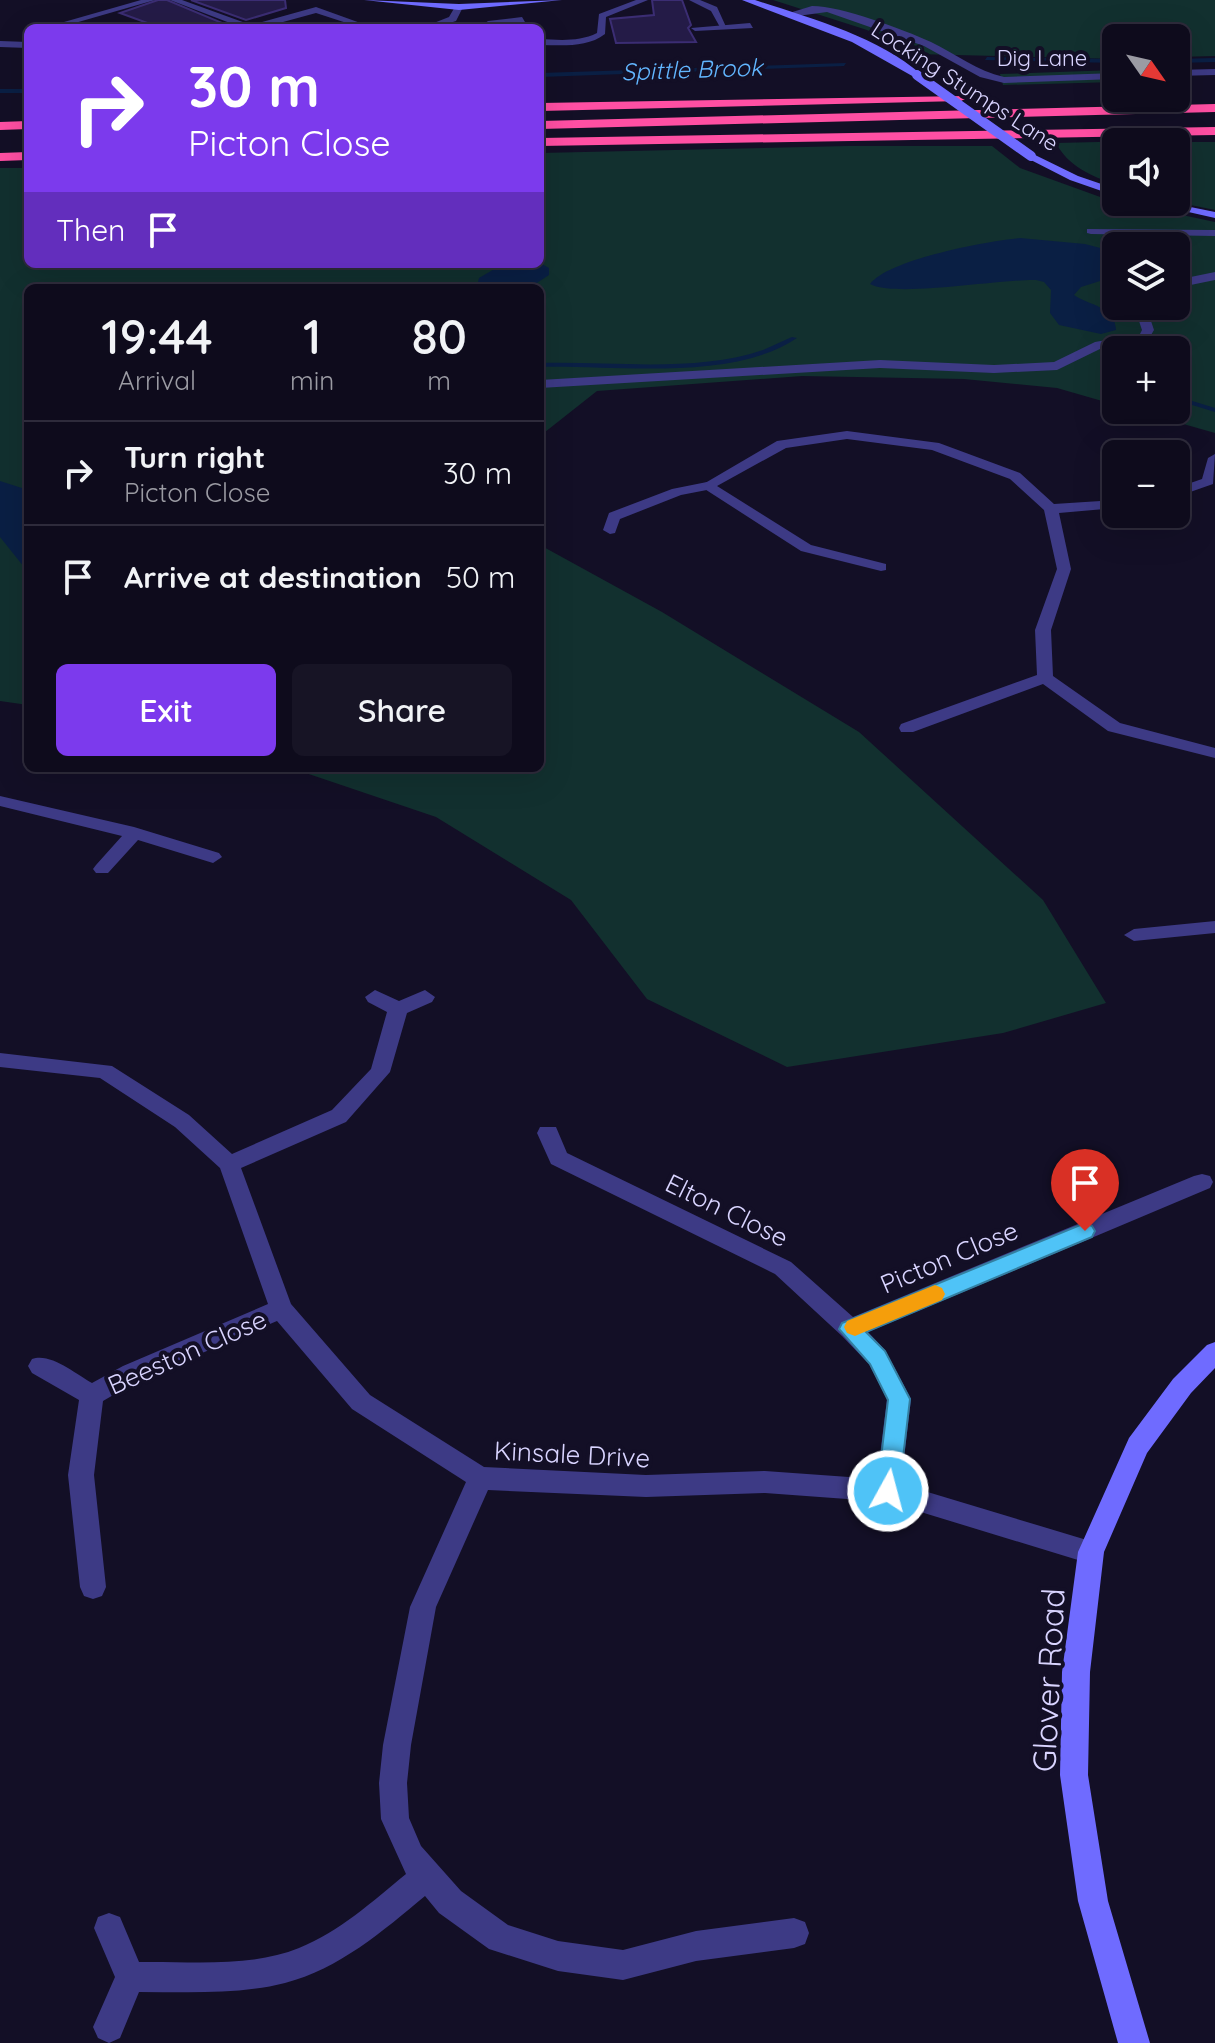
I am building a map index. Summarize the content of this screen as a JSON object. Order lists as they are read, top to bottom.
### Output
{
  "streets": {
    "street": [
      "Dig Lane",
      "Locking Stumps Lane",
      "Elton Close",
      "Picton Close",
      "Beeston Close",
      "Kinsale Drive",
      "Glover Road"
    ]
  },
  "crossings": [
    ["Dig Lane", "Locking Stumps Lane"],
    ["Elton Close", "Picton Close"],
    ["Elton Close", "Kinsale Drive"],
    ["Beeston Close", "Kinsale Drive"],
    ["Kinsale Drive", "Glover Road"]
  ],
  "water": ["Spittle Brook"],
  "north": "bottom right",
  "page": {
    "map_buttons": ["+", "−"],
    "turn": ["30 m", "Picton Close"],
    "then": "Then",
    "eta": [
      "19:44",
      "Arrival",
      "1",
      "min",
      "80",
      "m"
    ],
    "list": [
      {
        "name": "Turn right",
        "note": "Picton Close",
        "value": "30 m"
      },
      {
        "name": "Arrive at destination",
        "value": "50 m"
      }
    ],
    "buttons": ["Exit", "Share"]
  }
}
